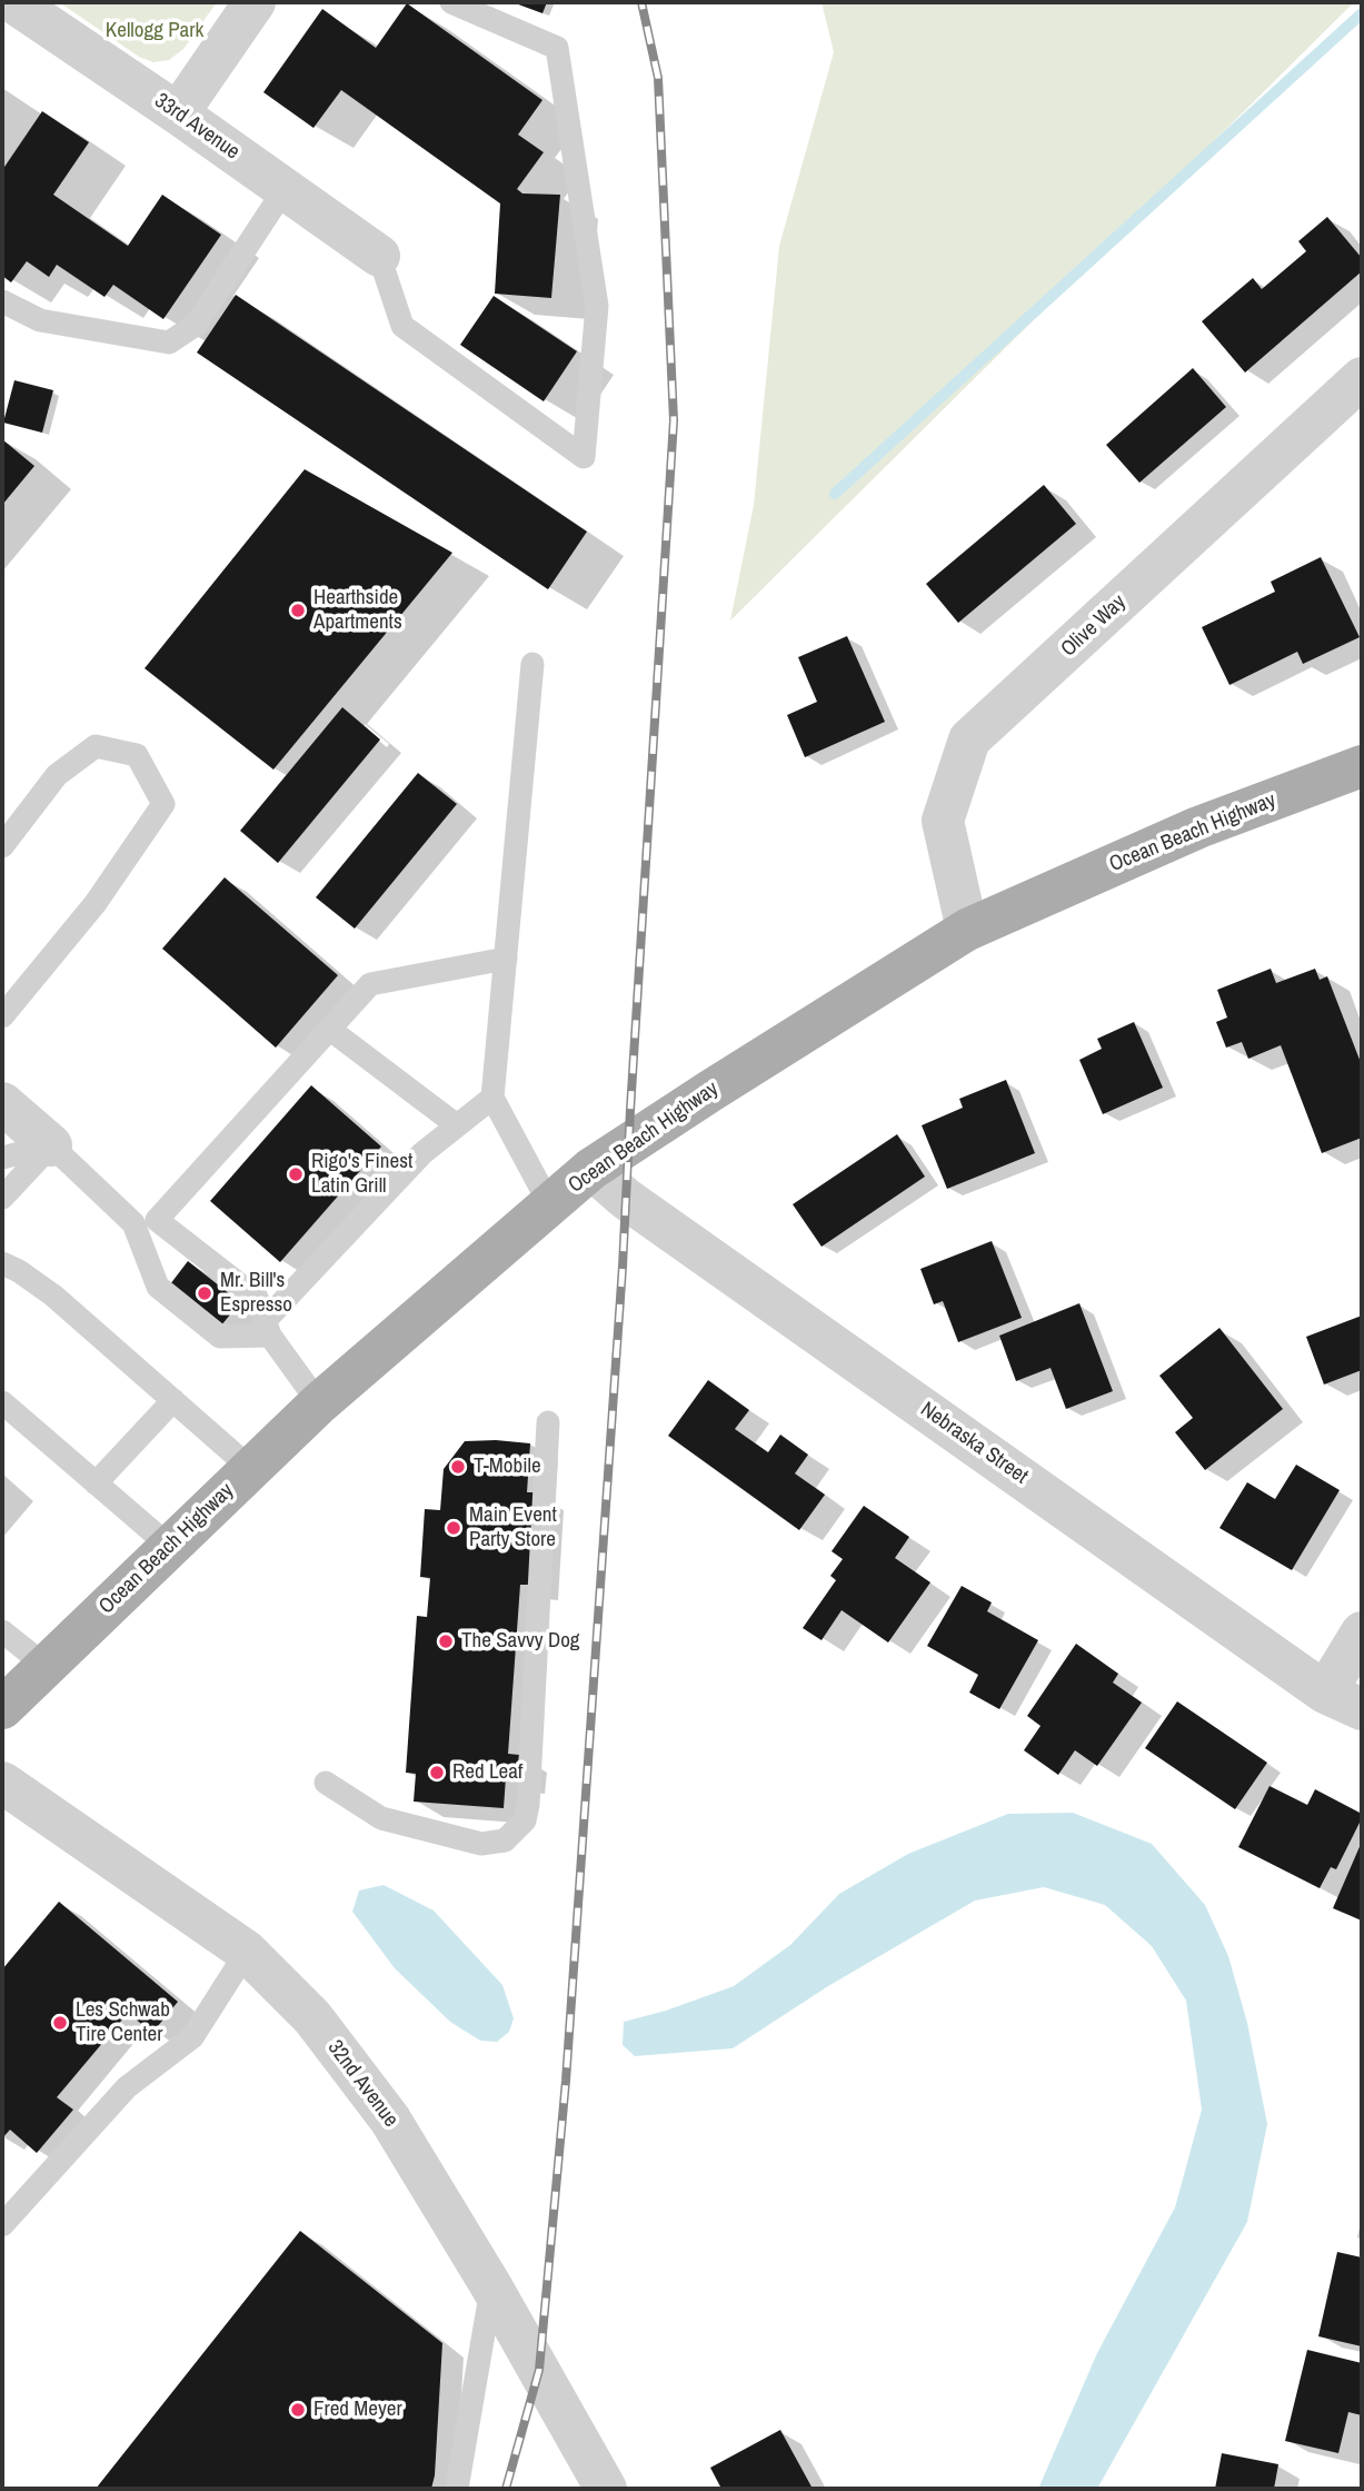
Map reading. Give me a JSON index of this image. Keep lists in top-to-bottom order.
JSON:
{
  "streets": {
    "main road": ["Ocean Beach Highway"],
    "street": [
      "33rd Avenue",
      "Olive Way",
      "Nebraska Street",
      "32nd Avenue"
    ]
  },
  "crossings": [
    ["Olive Way", "Ocean Beach Highway"],
    ["Ocean Beach Highway", "Nebraska Street"]
  ],
  "parks": ["Kellogg Park"],
  "places": [
    "Hearthside Apartments",
    "Rigo's Finest Latin Grill",
    "Mr. Bill's Espresso",
    "T-Mobile",
    "Main Event Party Store",
    "The Savvy Dog",
    "Red Leaf",
    "Les Schwab Tire Center",
    "Fred Meyer"
  ]
}
